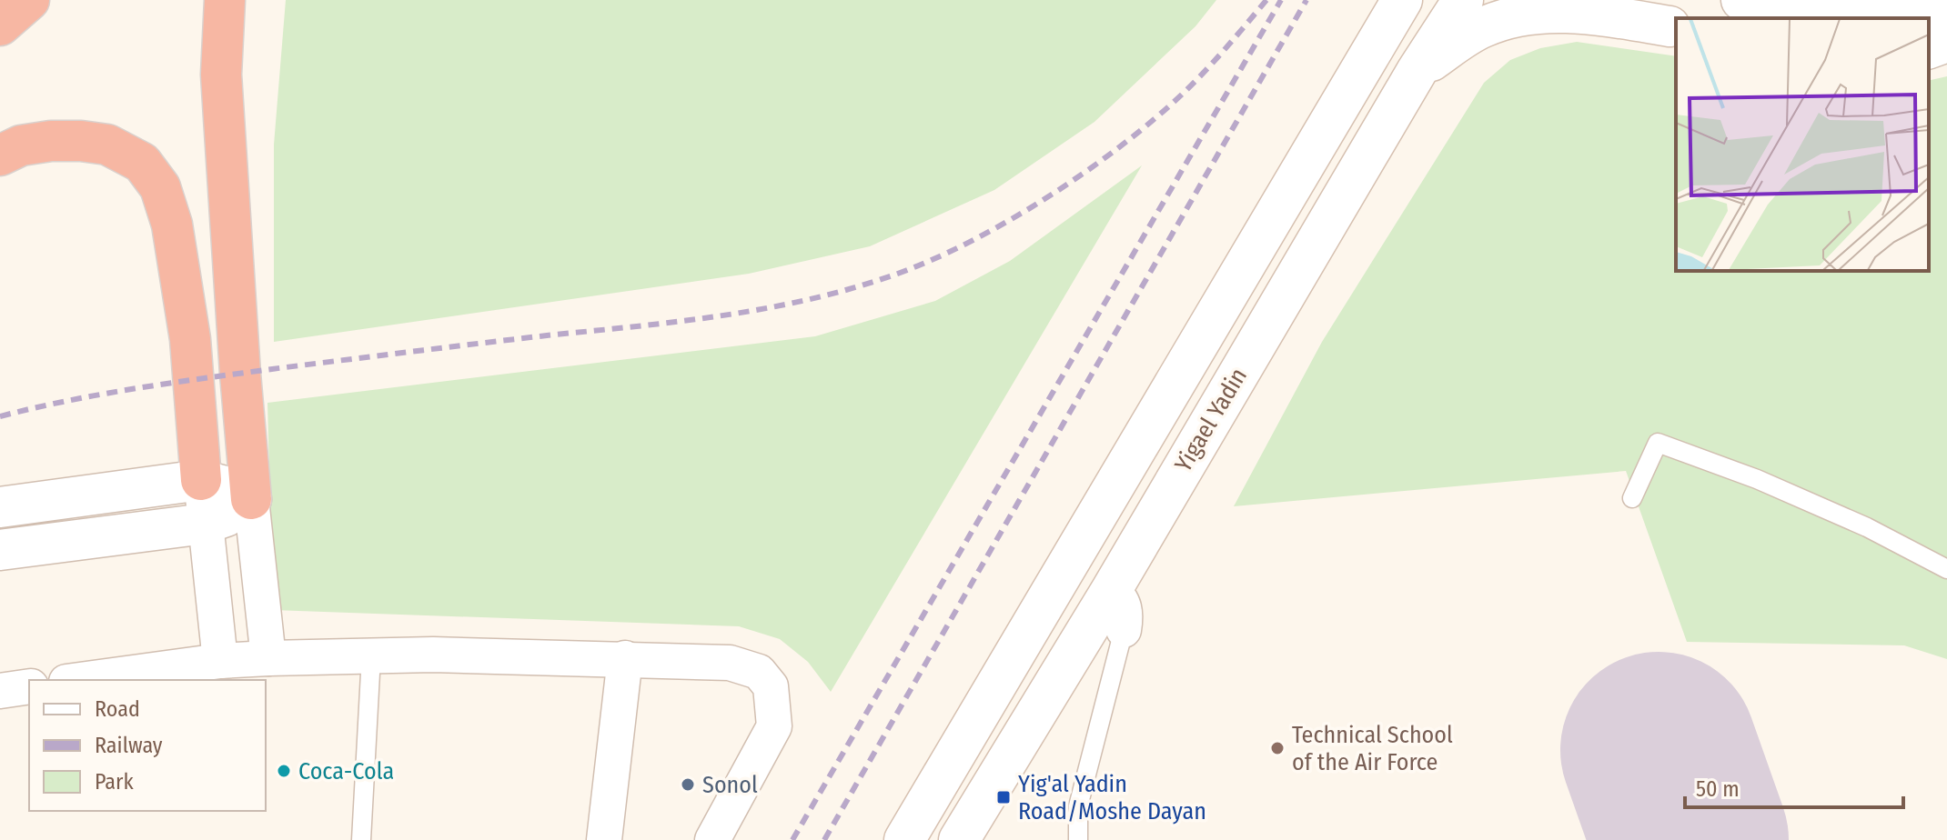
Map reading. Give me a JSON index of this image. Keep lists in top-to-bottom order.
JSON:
{
  "streets": {
    "main road": ["Yigael Yadin"]
  },
  "places": {
    "other": ["Technical School of the Air Force", "Coca-Cola", "Sonol"],
    "transit": ["Yig'al Yadin Road/Moshe Dayan"]
  },
  "legend": ["Road", "Railway", "Park"],
  "scale_bar": "50 m"
}
